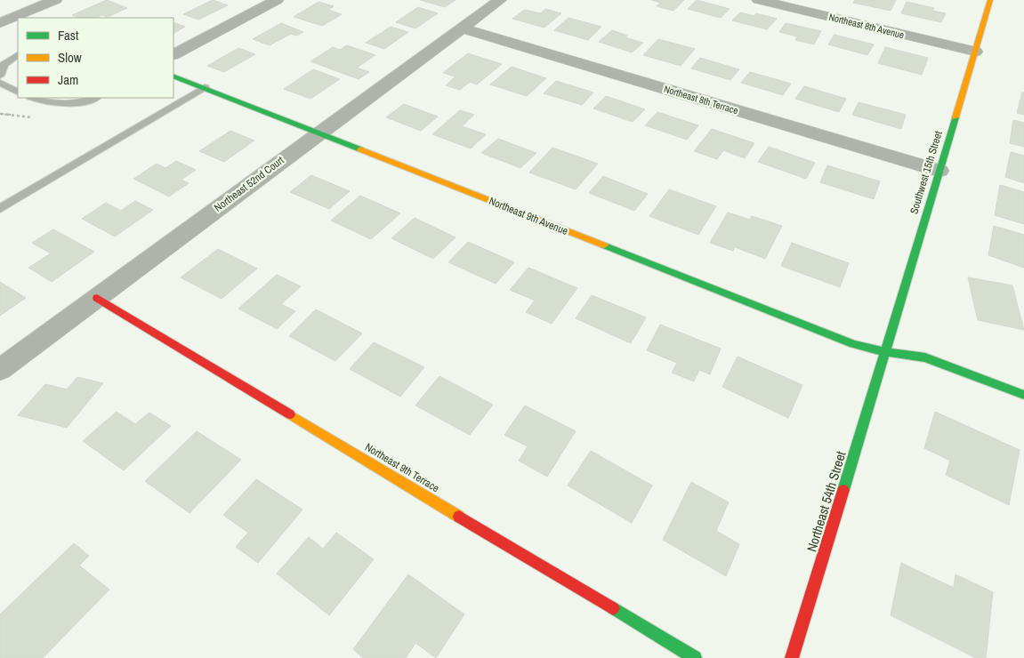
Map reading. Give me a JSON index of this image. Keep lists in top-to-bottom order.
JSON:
{
  "streets": {
    "street": [
      "Northeast 8th Avenue",
      "Northeast 8th Terrace",
      "Southwest 15th Street",
      "Northeast 52nd Court",
      "Northeast 9th Avenue",
      "Northeast 9th Terrace",
      "Northeast 54th Street"
    ]
  },
  "crossings": [
    ["Northeast 8th Avenue", "Southwest 15th Street"],
    ["Northeast 8th Terrace", "Southwest 15th Street"],
    ["Northeast 8th Terrace", "Northeast 52nd Court"],
    ["Southwest 15th Street", "Northeast 9th Avenue"],
    ["Southwest 15th Street", "Northeast 54th Street"],
    ["Northeast 52nd Court", "Northeast 9th Avenue"],
    ["Northeast 52nd Court", "Northeast 9th Terrace"],
    ["Northeast 9th Avenue", "Northeast 54th Street"]
  ],
  "legend": ["Fast", "Slow", "Jam"]
}
